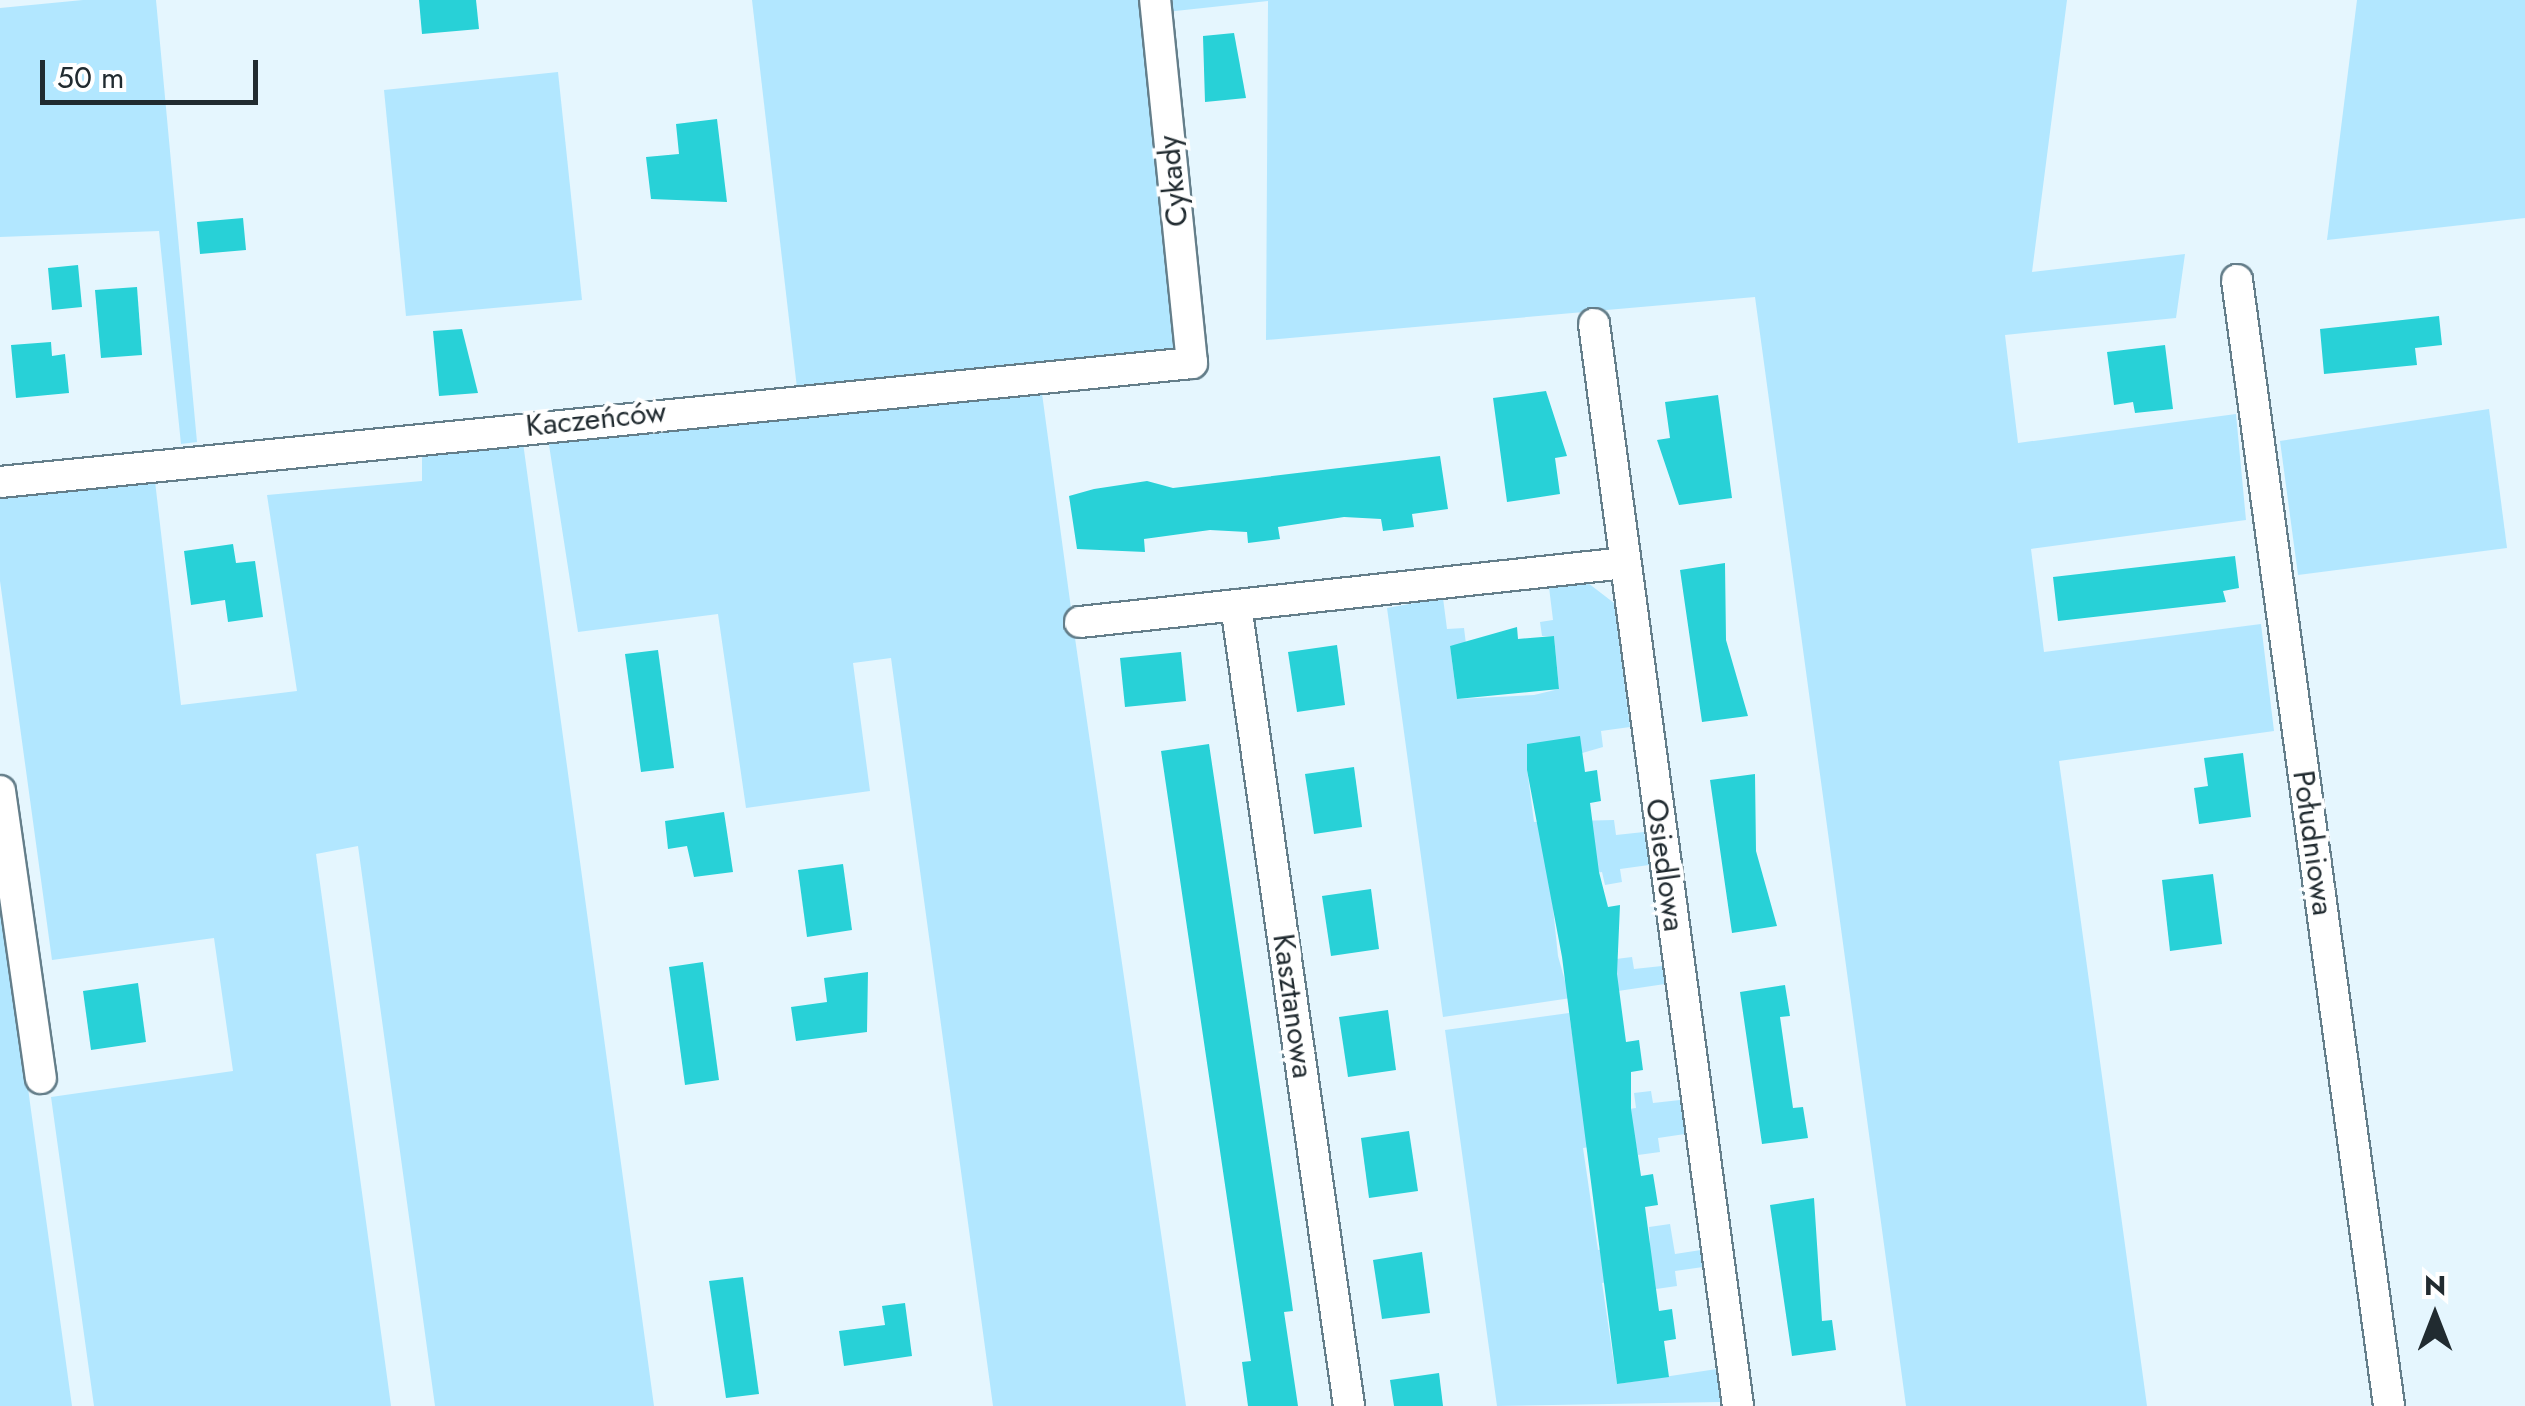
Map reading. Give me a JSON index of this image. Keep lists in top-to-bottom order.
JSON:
{
  "streets": {
    "street": [
      "Cykady",
      "Kaczeńców",
      "Południowa",
      "Osiedlowa",
      "Kasztanowa"
    ]
  },
  "crossings": [
    ["Cykady", "Kaczeńców"]
  ],
  "scale_bar": "50 m",
  "north": "top"
}
